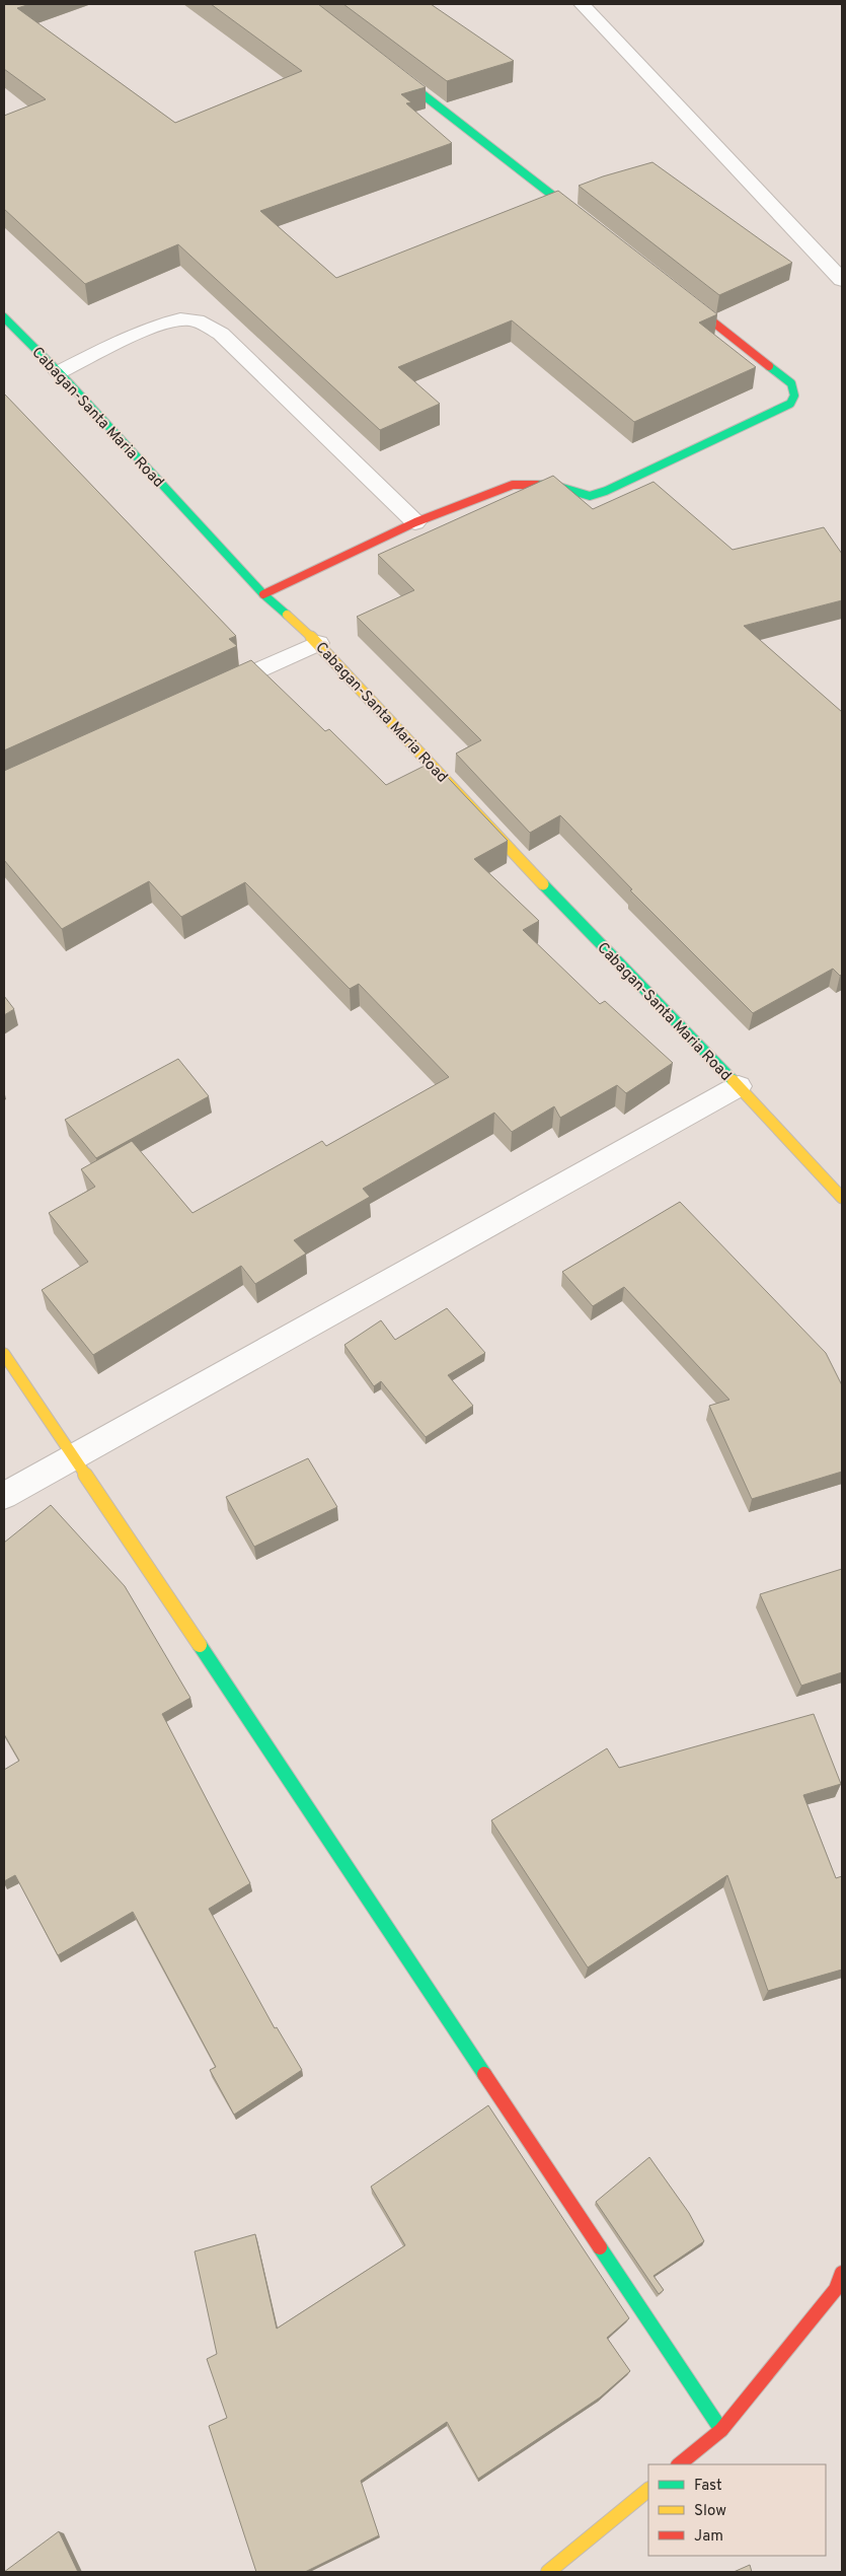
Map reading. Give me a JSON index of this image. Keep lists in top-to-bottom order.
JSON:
{
  "streets": {
    "street": ["Cabagan-Santa Maria Road"]
  },
  "legend": ["Fast", "Slow", "Jam"]
}
